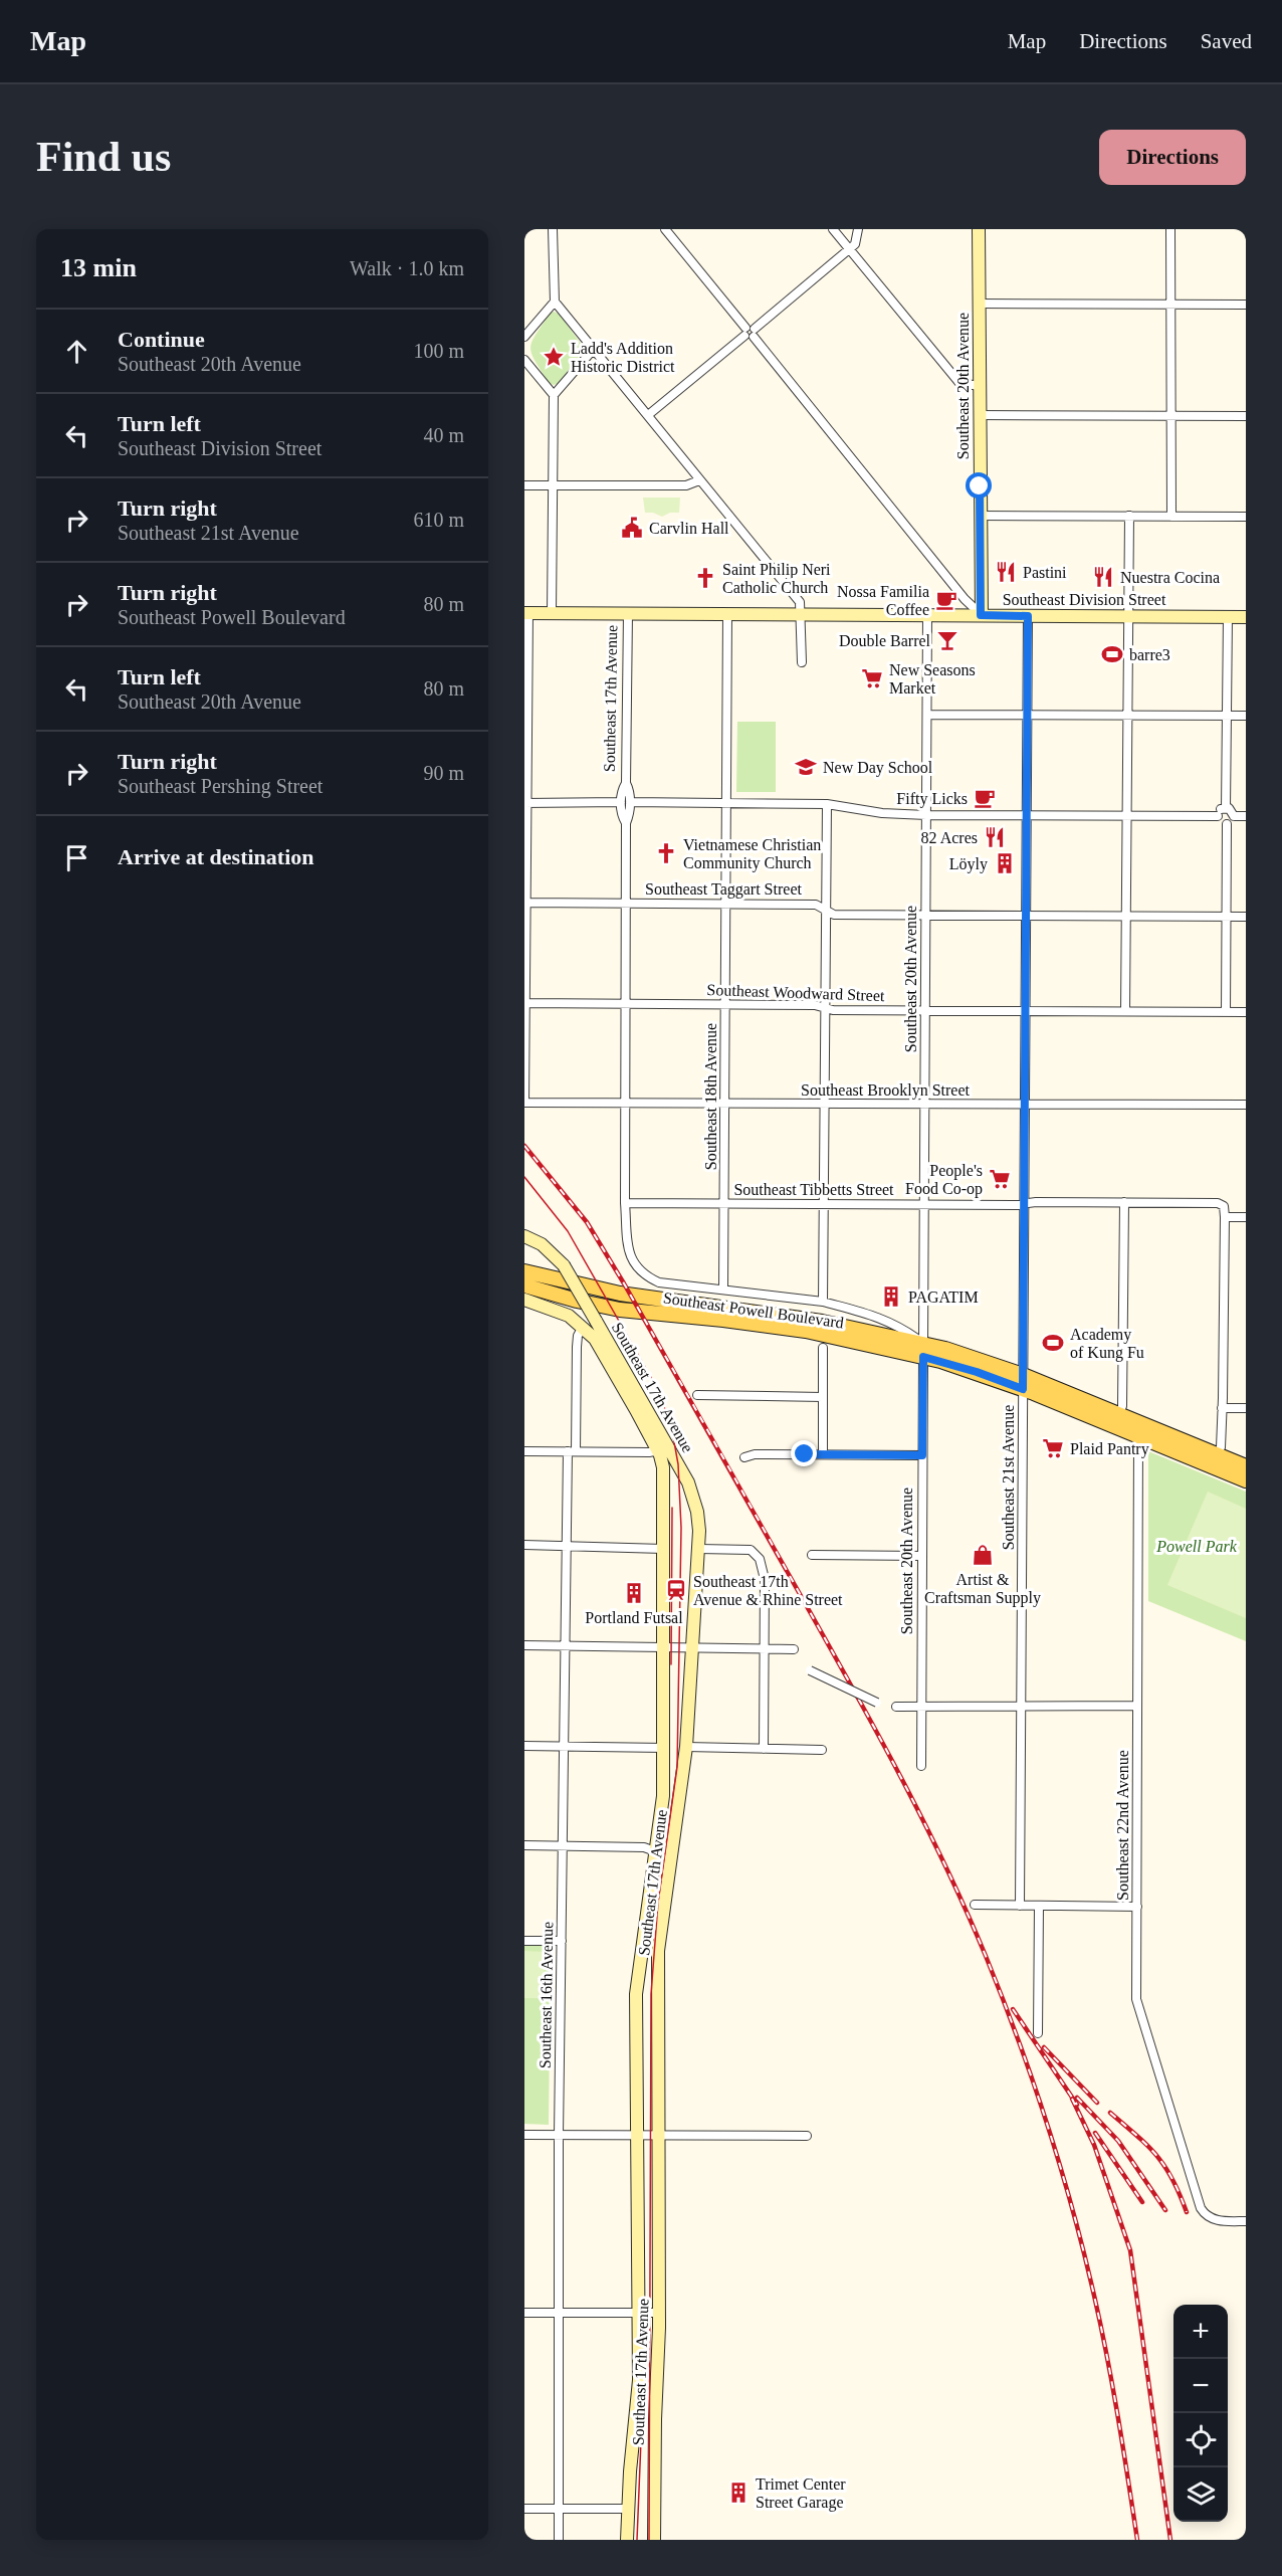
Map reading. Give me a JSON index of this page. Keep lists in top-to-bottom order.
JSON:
{
  "streets": {
    "main road": ["Southeast Powell Boulevard"],
    "street": [
      "Southeast 20th Avenue",
      "Southeast Division Street",
      "Southeast 17th Avenue",
      "Southeast Taggart Street",
      "Southeast Woodward Street",
      "Southeast Brooklyn Street",
      "Southeast 18th Avenue",
      "Southeast Tibbetts Street",
      "Southeast 21st Avenue",
      "Southeast 22nd Avenue",
      "Southeast 16th Avenue"
    ]
  },
  "crossings": [
    ["Southeast 20th Avenue", "Southeast Division Street"],
    ["Southeast 20th Avenue", "Southeast Taggart Street"],
    ["Southeast 20th Avenue", "Southeast Woodward Street"],
    ["Southeast 20th Avenue", "Southeast Brooklyn Street"],
    ["Southeast 20th Avenue", "Southeast Tibbetts Street"],
    ["Southeast 20th Avenue", "Southeast Powell Boulevard"],
    ["Southeast Division Street", "Southeast 17th Avenue"],
    ["Southeast Division Street", "Southeast 18th Avenue"],
    ["Southeast Division Street", "Southeast 21st Avenue"],
    ["Southeast 17th Avenue", "Southeast Taggart Street"],
    ["Southeast 17th Avenue", "Southeast Woodward Street"],
    ["Southeast 17th Avenue", "Southeast Brooklyn Street"],
    ["Southeast 17th Avenue", "Southeast 18th Avenue"],
    ["Southeast 17th Avenue", "Southeast Tibbetts Street"],
    ["Southeast 17th Avenue", "Southeast 16th Avenue"],
    ["Southeast Taggart Street", "Southeast 18th Avenue"],
    ["Southeast Taggart Street", "Southeast 21st Avenue"],
    ["Southeast Woodward Street", "Southeast 18th Avenue"],
    ["Southeast Woodward Street", "Southeast 21st Avenue"],
    ["Southeast Brooklyn Street", "Southeast 18th Avenue"],
    ["Southeast Brooklyn Street", "Southeast 21st Avenue"],
    ["Southeast 18th Avenue", "Southeast Tibbetts Street"],
    ["Southeast Tibbetts Street", "Southeast 21st Avenue"],
    ["Southeast Powell Boulevard", "Southeast 21st Avenue"],
    ["Southeast Powell Boulevard", "Southeast 22nd Avenue"]
  ],
  "parks": ["Powell Park"],
  "places": {
    "place": ["Ladd's Addition Historic District"],
    "public building": ["Carvlin Hall"],
    "restaurant": ["Pastini", "Nuestra Cocina", "82 Acres"],
    "church": ["Saint Philip Neri Catholic Church", "Vietnamese Christian Community Church"],
    "cafe": ["Nossa Familia Coffee", "Fifty Licks"],
    "bar": ["Double Barrel"],
    "sports": ["barre3", "Academy of Kung Fu"],
    "supermarket": ["New Seasons Market", "People's Food Co-op", "Plaid Pantry"],
    "school or university": ["New Day School"],
    "building": [
      "Löyly",
      "PAGATIM",
      "Portland Futsal",
      "Trimet Center Street Garage"
    ],
    "shop": ["Artist & Craftsman Supply"],
    "station": ["Southeast 17th Avenue & Rhine Street"]
  },
  "page": {
    "header": "Map",
    "nav": ["Map", "Directions", "Saved"],
    "buttons": "Directions",
    "title": "Find us",
    "heading": ["13 min", "Walk · 1.0 km"],
    "list": [
      ["Continue", "Southeast 20th Avenue", "100 m"],
      ["Turn left", "Southeast Division Street", "40 m"],
      ["Turn right", "Southeast 21st Avenue", "610 m"],
      ["Turn right", "Southeast Powell Boulevard", "80 m"],
      ["Turn left", "Southeast 20th Avenue", "80 m"],
      ["Turn right", "Southeast Pershing Street", "90 m"],
      "Arrive at destination"
    ],
    "map_buttons": ["+", "−"]
  }
}
